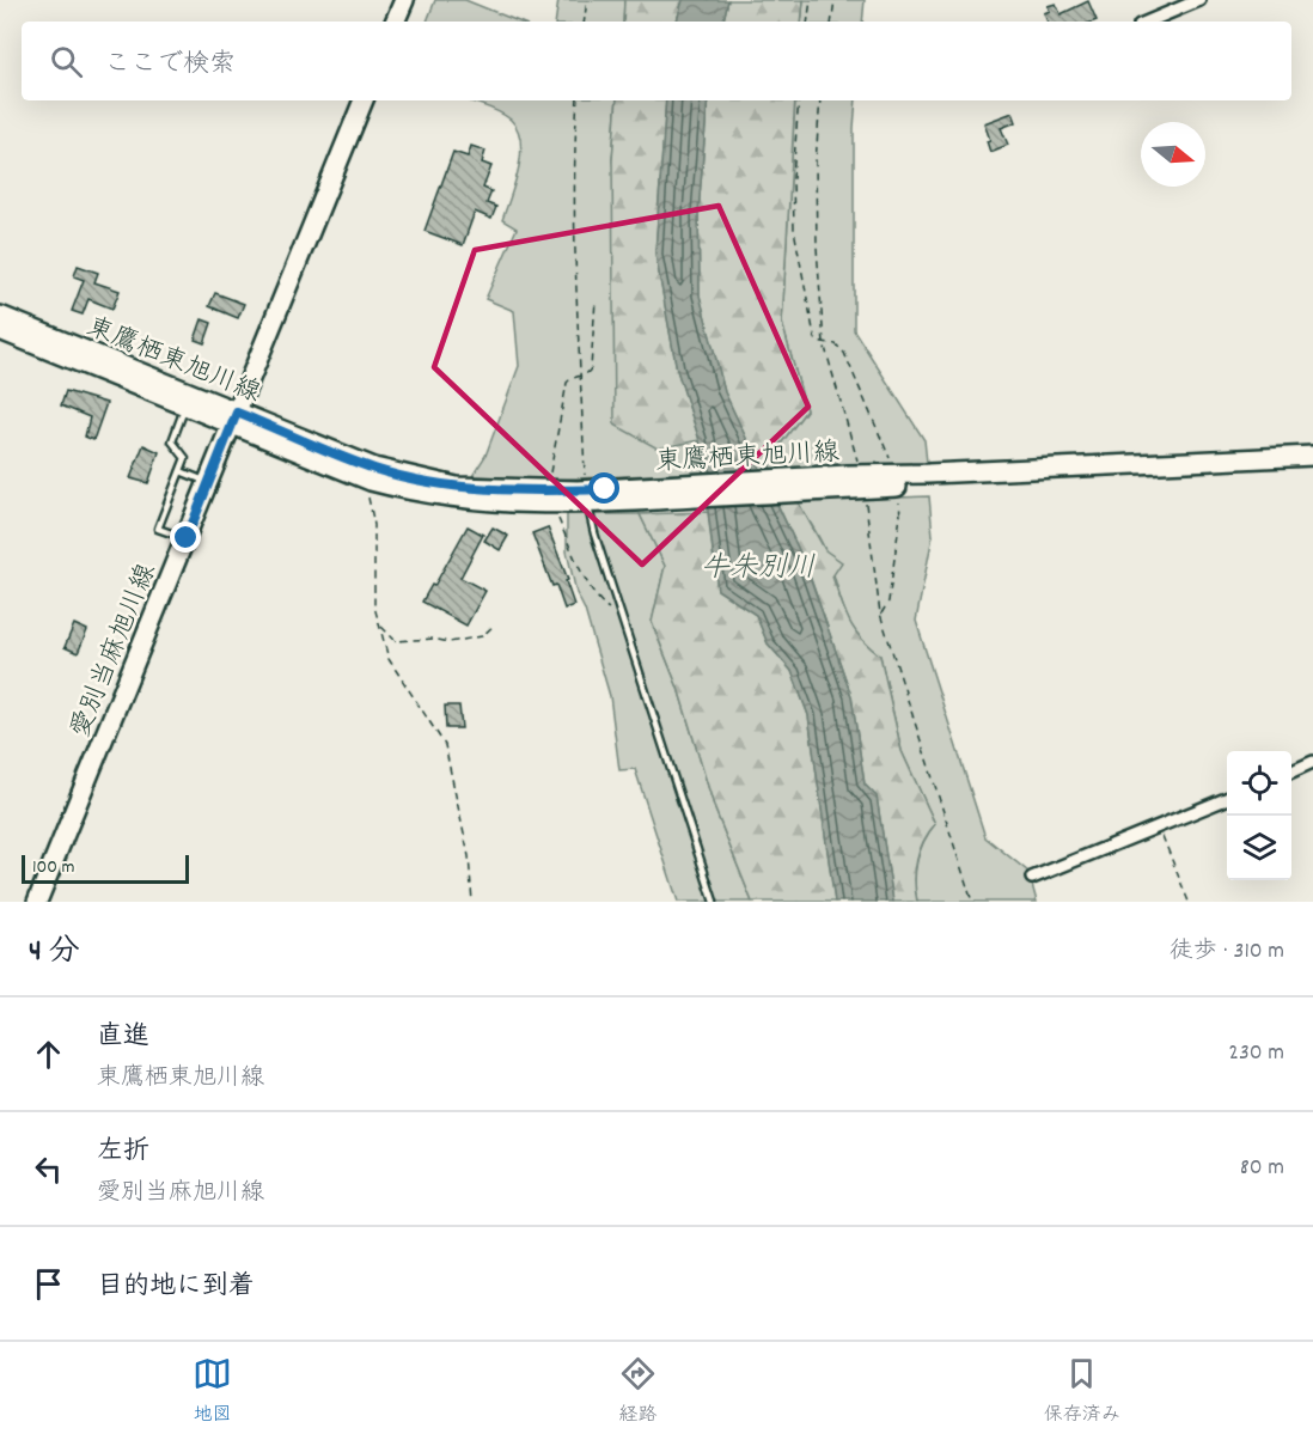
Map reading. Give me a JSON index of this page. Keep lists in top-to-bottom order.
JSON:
{
  "streets": {
    "main road": ["東鷹栖東旭川線", "愛別当麻旭川線"]
  },
  "crossings": [
    ["東鷹栖東旭川線", "愛別当麻旭川線"]
  ],
  "water": ["牛朱別川"],
  "scale_bar": "100 m",
  "north": "right",
  "page": {
    "search": "ここで検索",
    "scale": "100 m",
    "heading": ["4 分", "徒歩 · 310 m"],
    "list": [
      ["直進", "東鷹栖東旭川線", "230 m"],
      ["左折", "愛別当麻旭川線", "80 m"],
      "目的地に到着"
    ],
    "nav": ["地図", "経路", "保存済み"]
  }
}
